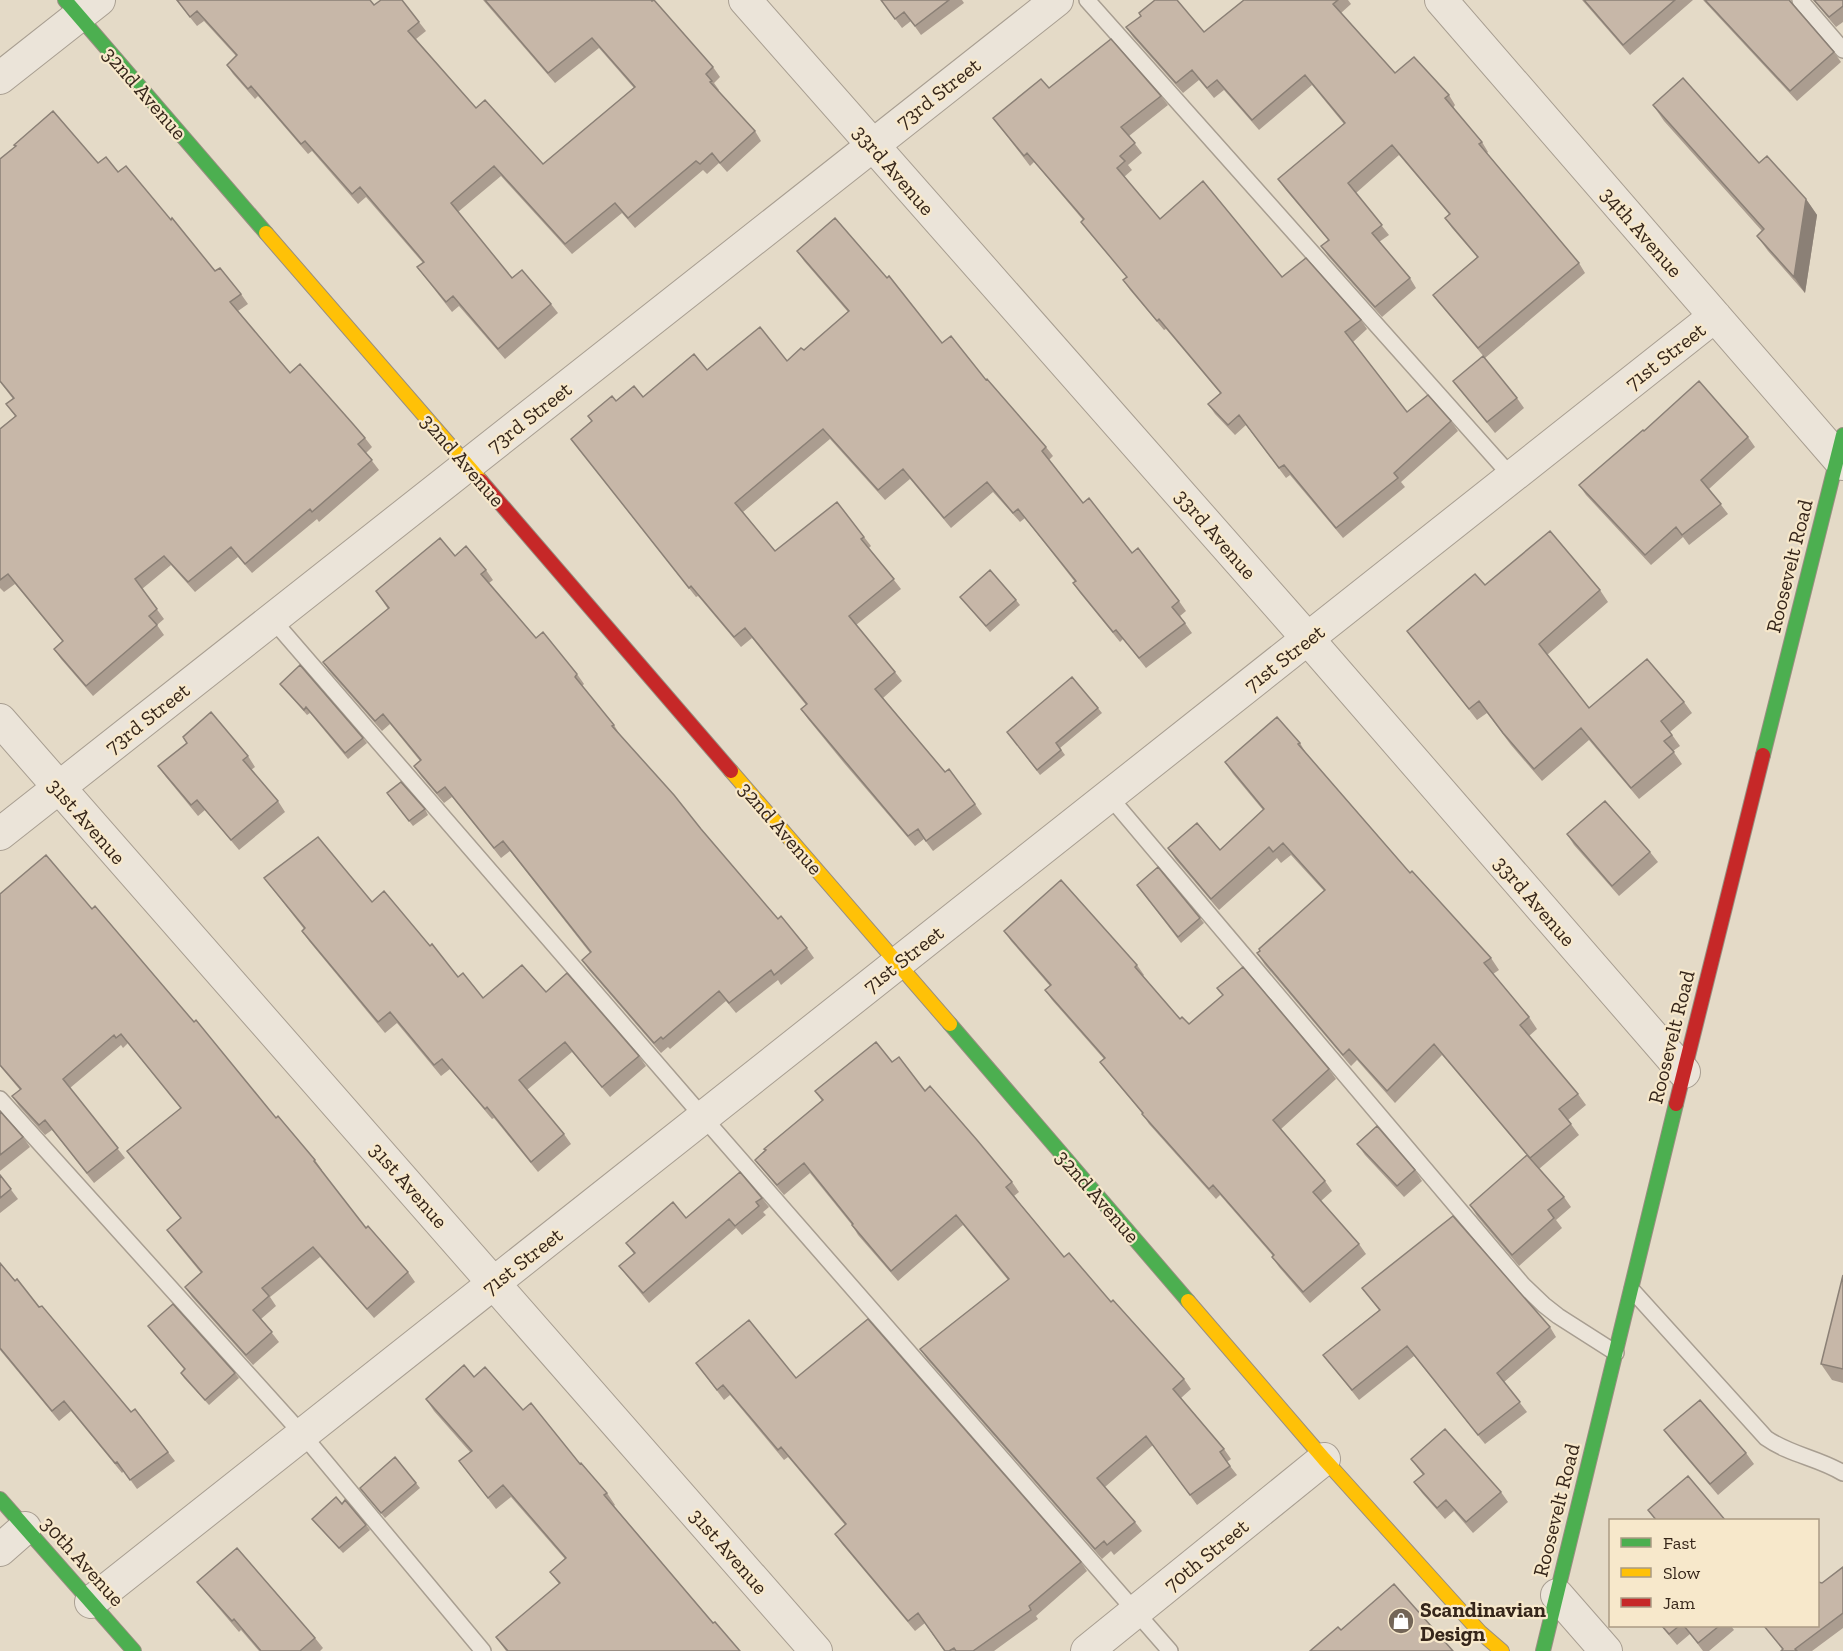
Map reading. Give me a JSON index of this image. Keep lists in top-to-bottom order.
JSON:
{
  "streets": {
    "street": [
      "32nd Avenue",
      "73rd Street",
      "33rd Avenue",
      "34th Avenue",
      "71st Street",
      "Roosevelt Road",
      "31st Avenue",
      "70th Street",
      "30th Avenue"
    ]
  },
  "crossings": [
    ["32nd Avenue", "73rd Street"],
    ["32nd Avenue", "71st Street"],
    ["32nd Avenue", "70th Street"],
    ["73rd Street", "33rd Avenue"],
    ["73rd Street", "31st Avenue"],
    ["33rd Avenue", "71st Street"],
    ["33rd Avenue", "Roosevelt Road"],
    ["34th Avenue", "71st Street"],
    ["34th Avenue", "Roosevelt Road"],
    ["71st Street", "31st Avenue"],
    ["71st Street", "30th Avenue"]
  ],
  "places": {
    "shop": ["Scandinavian Design"]
  },
  "legend": ["Fast", "Slow", "Jam"]
}
